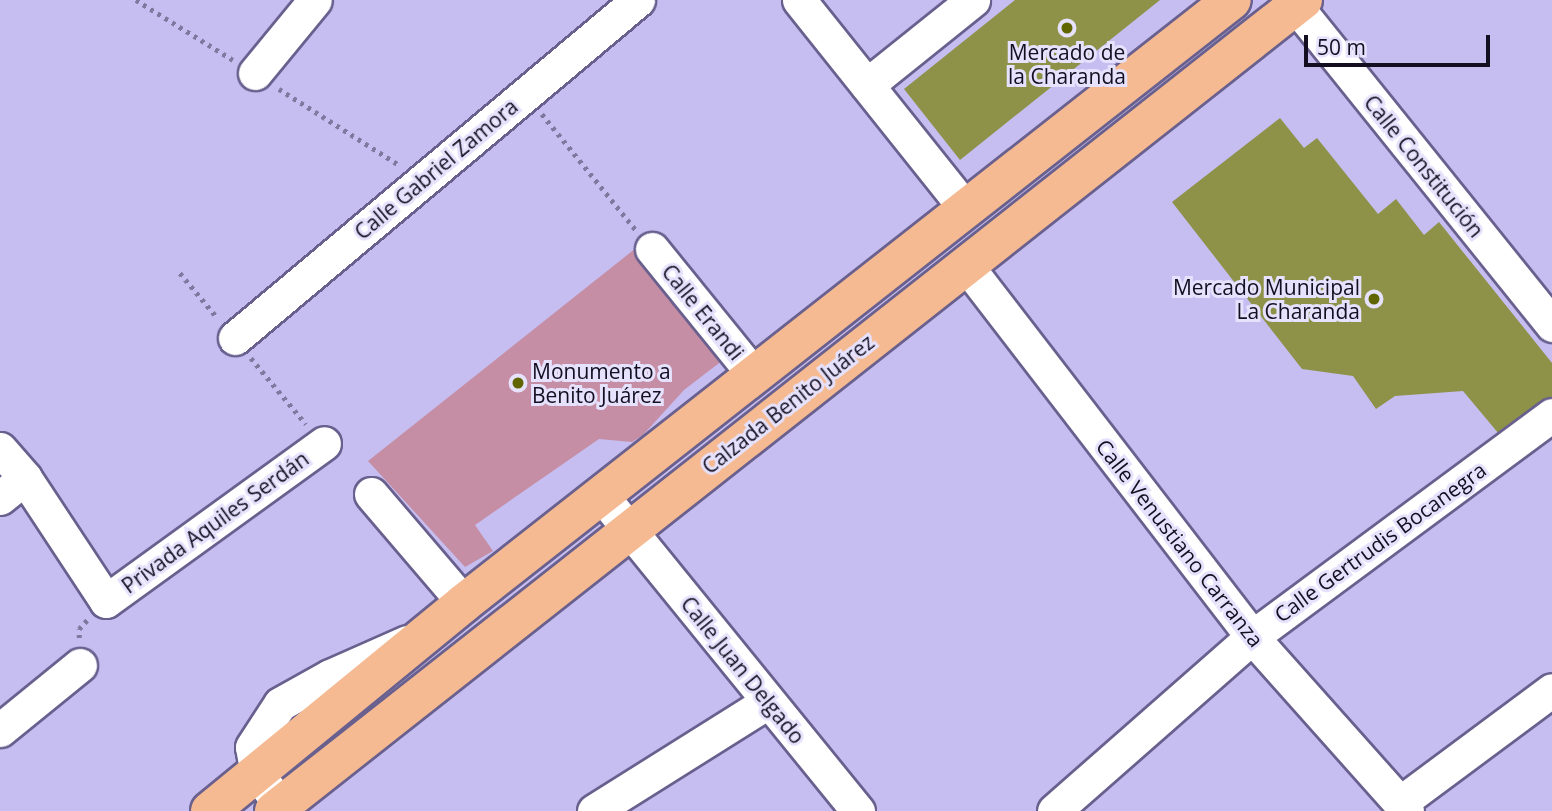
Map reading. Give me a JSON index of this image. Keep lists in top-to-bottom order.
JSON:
{
  "streets": {
    "main road": ["Calzada Benito Juárez"],
    "street": [
      "Calle Constitución",
      "Calle Gabriel Zamora",
      "Calle Erandi",
      "Privada Aquiles Serdán",
      "Calle Gertrudis Bocanegra",
      "Calle Venustiano Carranza",
      "Calle Juan Delgado"
    ]
  },
  "crossings": [
    ["Calle Constitución", "Calzada Benito Juárez"],
    ["Calle Erandi", "Calzada Benito Juárez"],
    ["Calzada Benito Juárez", "Calle Venustiano Carranza"],
    ["Calzada Benito Juárez", "Calle Juan Delgado"],
    ["Calle Gertrudis Bocanegra", "Calle Venustiano Carranza"]
  ],
  "places": ["Mercado de la Charanda", "Mercado Municipal La Charanda", "Monumento a Benito Juárez"],
  "scale_bar": "50 m"
}
